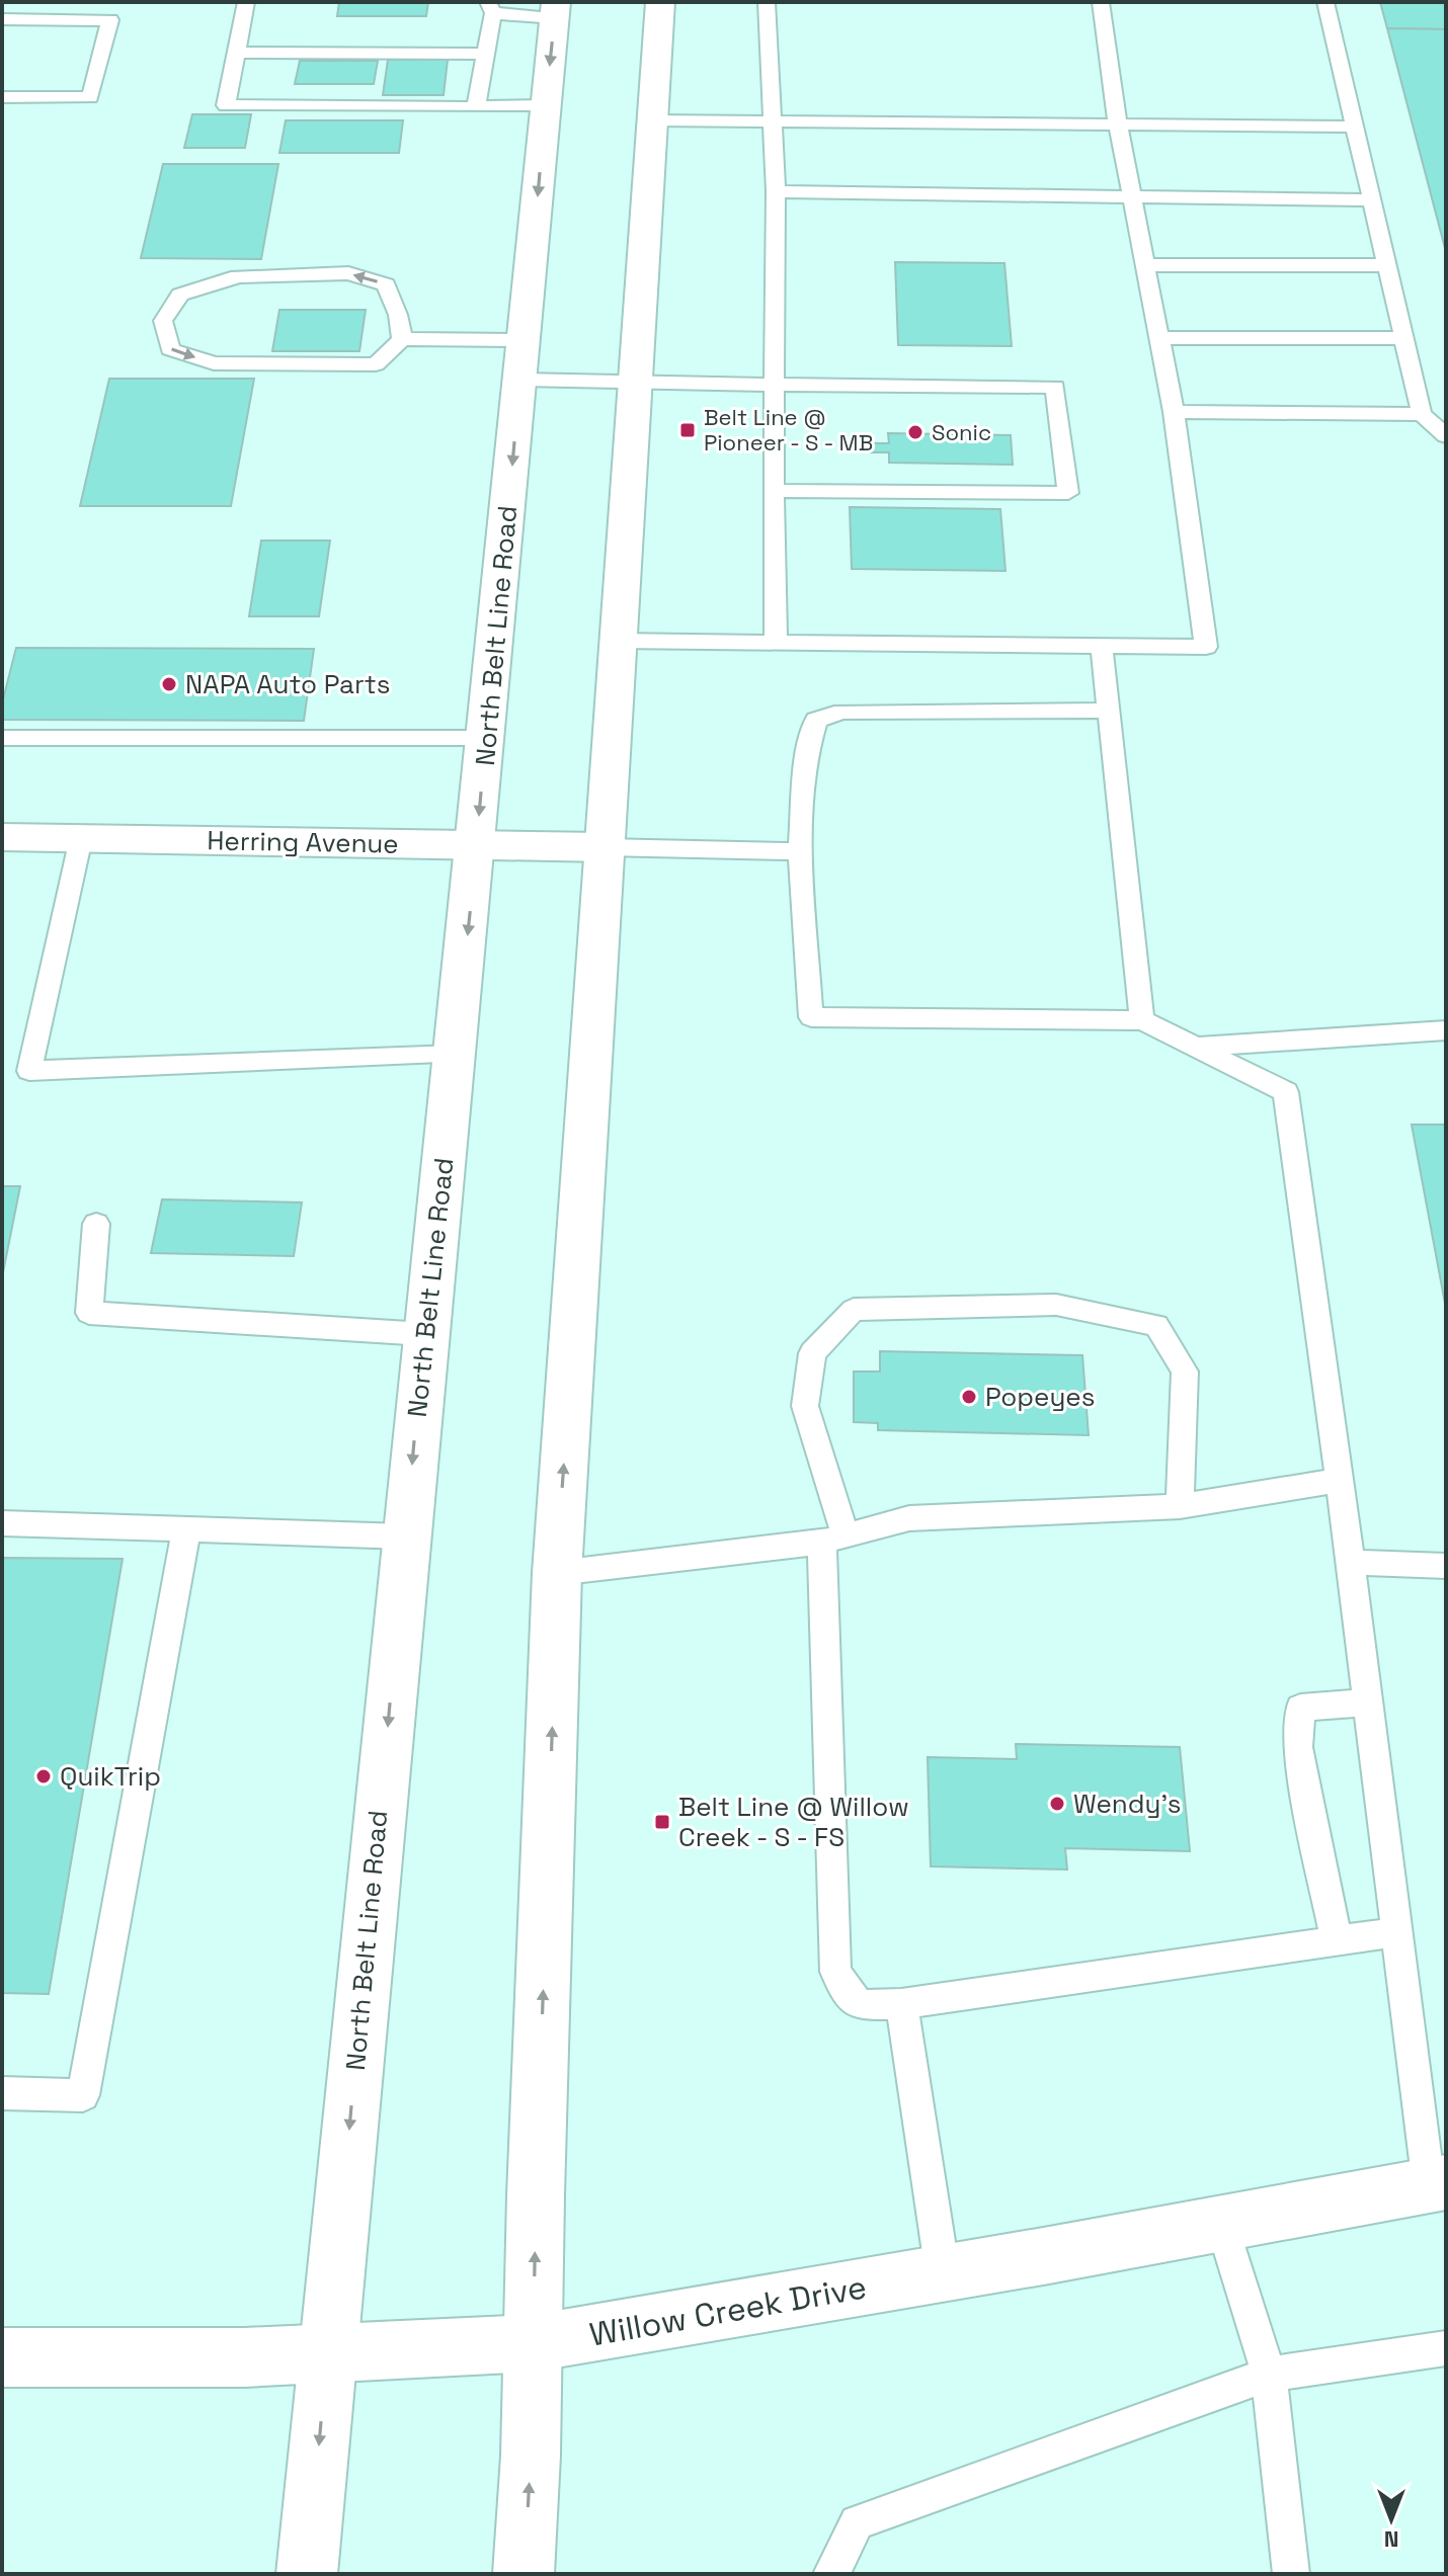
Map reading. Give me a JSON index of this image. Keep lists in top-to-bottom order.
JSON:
{
  "streets": {
    "main road": ["North Belt Line Road", "Herring Avenue", "Willow Creek Drive"]
  },
  "crossings": [
    ["North Belt Line Road", "Herring Avenue"],
    ["North Belt Line Road", "Willow Creek Drive"]
  ],
  "places": {
    "transit": ["Belt Line @ Pioneer - S - MB", "Belt Line @ Willow Creek - S - FS"],
    "other": [
      "Sonic",
      "NAPA Auto Parts",
      "Popeyes",
      "QuikTrip",
      "Wendy's"
    ]
  },
  "north": "bottom"
}
